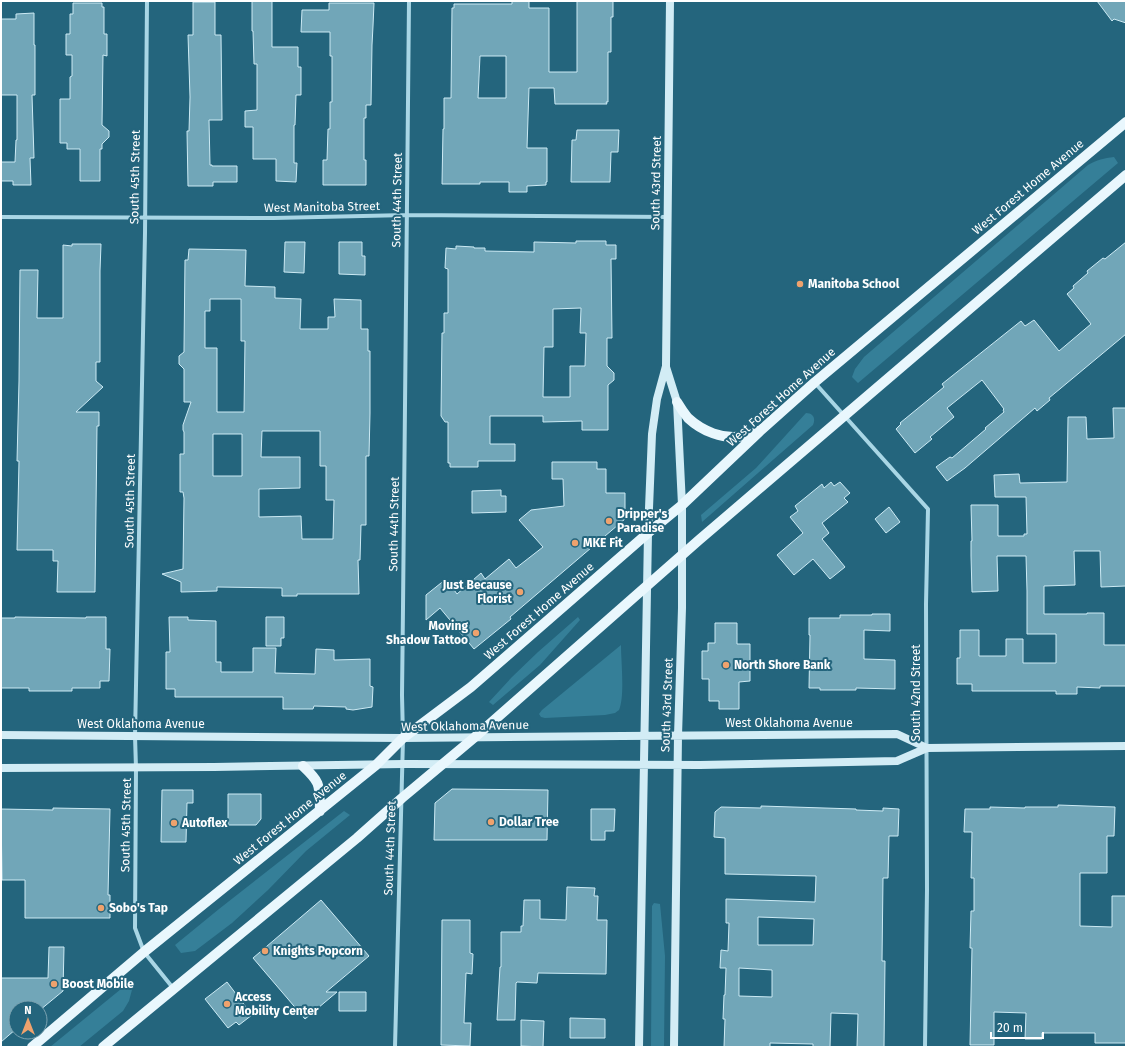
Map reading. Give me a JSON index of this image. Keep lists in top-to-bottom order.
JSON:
{
  "streets": {
    "main road": ["South 43rd Street", "West Forest Home Avenue", "West Oklahoma Avenue"],
    "street": [
      "South 45th Street",
      "South 44th Street",
      "West Manitoba Street",
      "South 42nd Street"
    ]
  },
  "crossings": [
    ["South 45th Street", "West Forest Home Avenue"],
    ["South 45th Street", "West Manitoba Street"],
    ["South 45th Street", "West Oklahoma Avenue"],
    ["South 43rd Street", "West Forest Home Avenue"],
    ["South 43rd Street", "West Manitoba Street"],
    ["South 43rd Street", "West Oklahoma Avenue"],
    ["West Forest Home Avenue", "South 44th Street"],
    ["West Forest Home Avenue", "South 42nd Street"],
    ["West Forest Home Avenue", "West Oklahoma Avenue"],
    ["South 44th Street", "West Manitoba Street"],
    ["South 44th Street", "West Oklahoma Avenue"],
    ["South 42nd Street", "West Oklahoma Avenue"]
  ],
  "places": [
    "Manitoba School",
    "Dripper's Paradise",
    "MKE Fit",
    "Just Because Florist",
    "Moving Shadow Tattoo",
    "North Shore Bank",
    "Dollar Tree",
    "Autoflex",
    "Sobo's Tap",
    "Knights Popcorn",
    "Boost Mobile",
    "Access Mobility Center"
  ],
  "scale_bar": "20 m",
  "north": "top"
}
